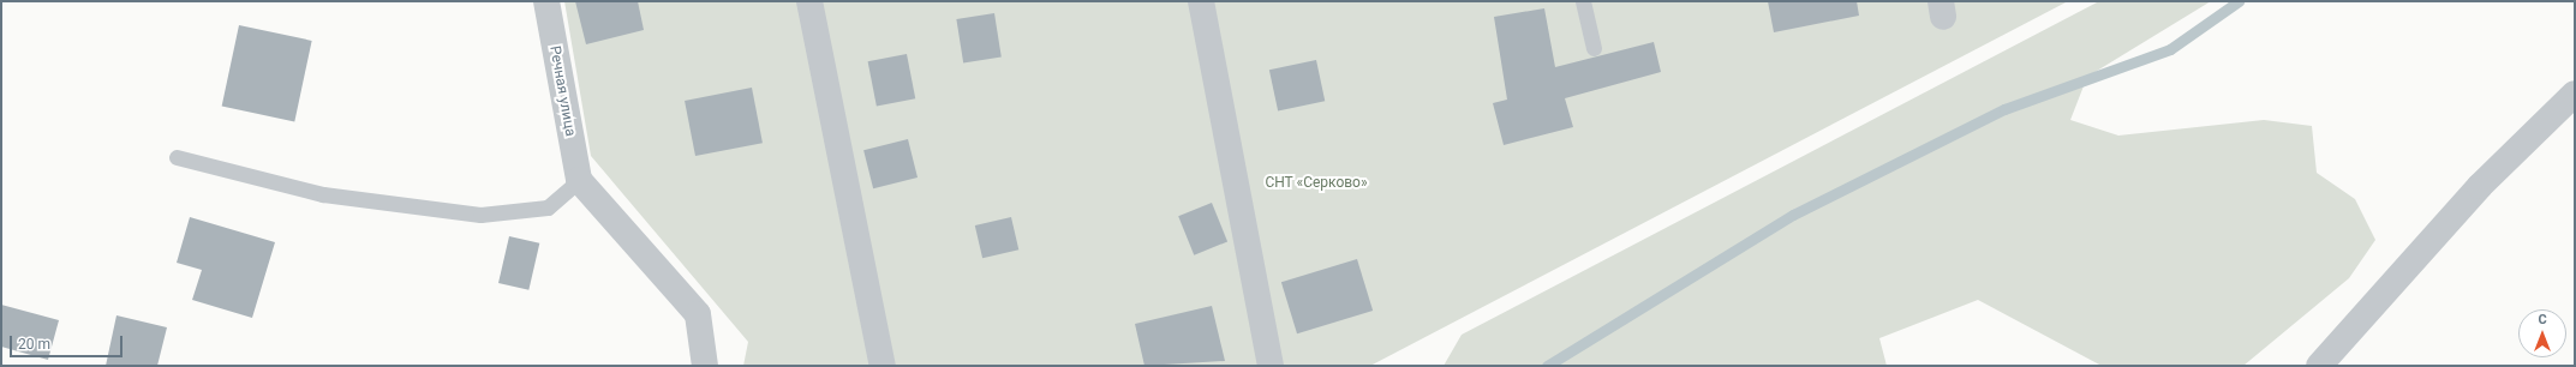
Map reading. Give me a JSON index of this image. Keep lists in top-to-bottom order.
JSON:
{
  "streets": {
    "street": ["Речная улица"]
  },
  "parks": ["СНТ «Серково»"],
  "scale_bar": "20 m",
  "north": "top"
}
